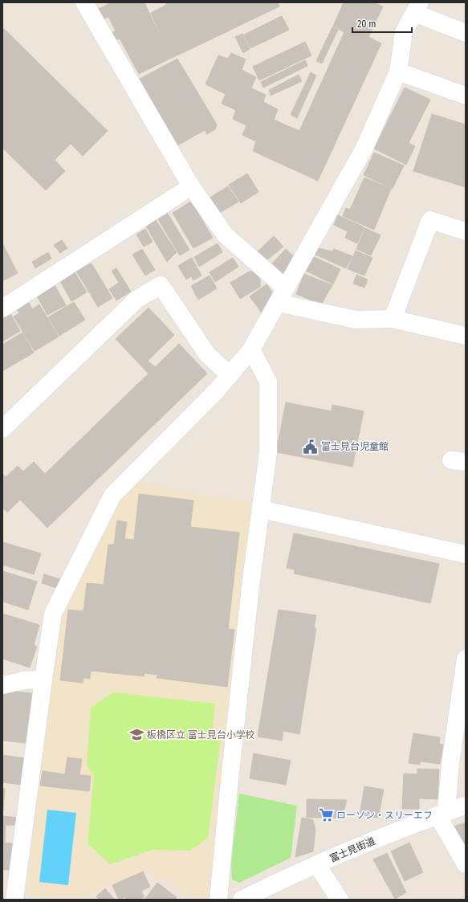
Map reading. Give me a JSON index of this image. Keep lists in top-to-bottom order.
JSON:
{
  "streets": {
    "street": ["富士見街道"]
  },
  "places": {
    "public building": ["富士見台児童館"],
    "school or university": ["板橋区立 富士見台小学校"],
    "supermarket": ["ローソン・スリーエフ"]
  },
  "scale_bar": "20 m"
}
